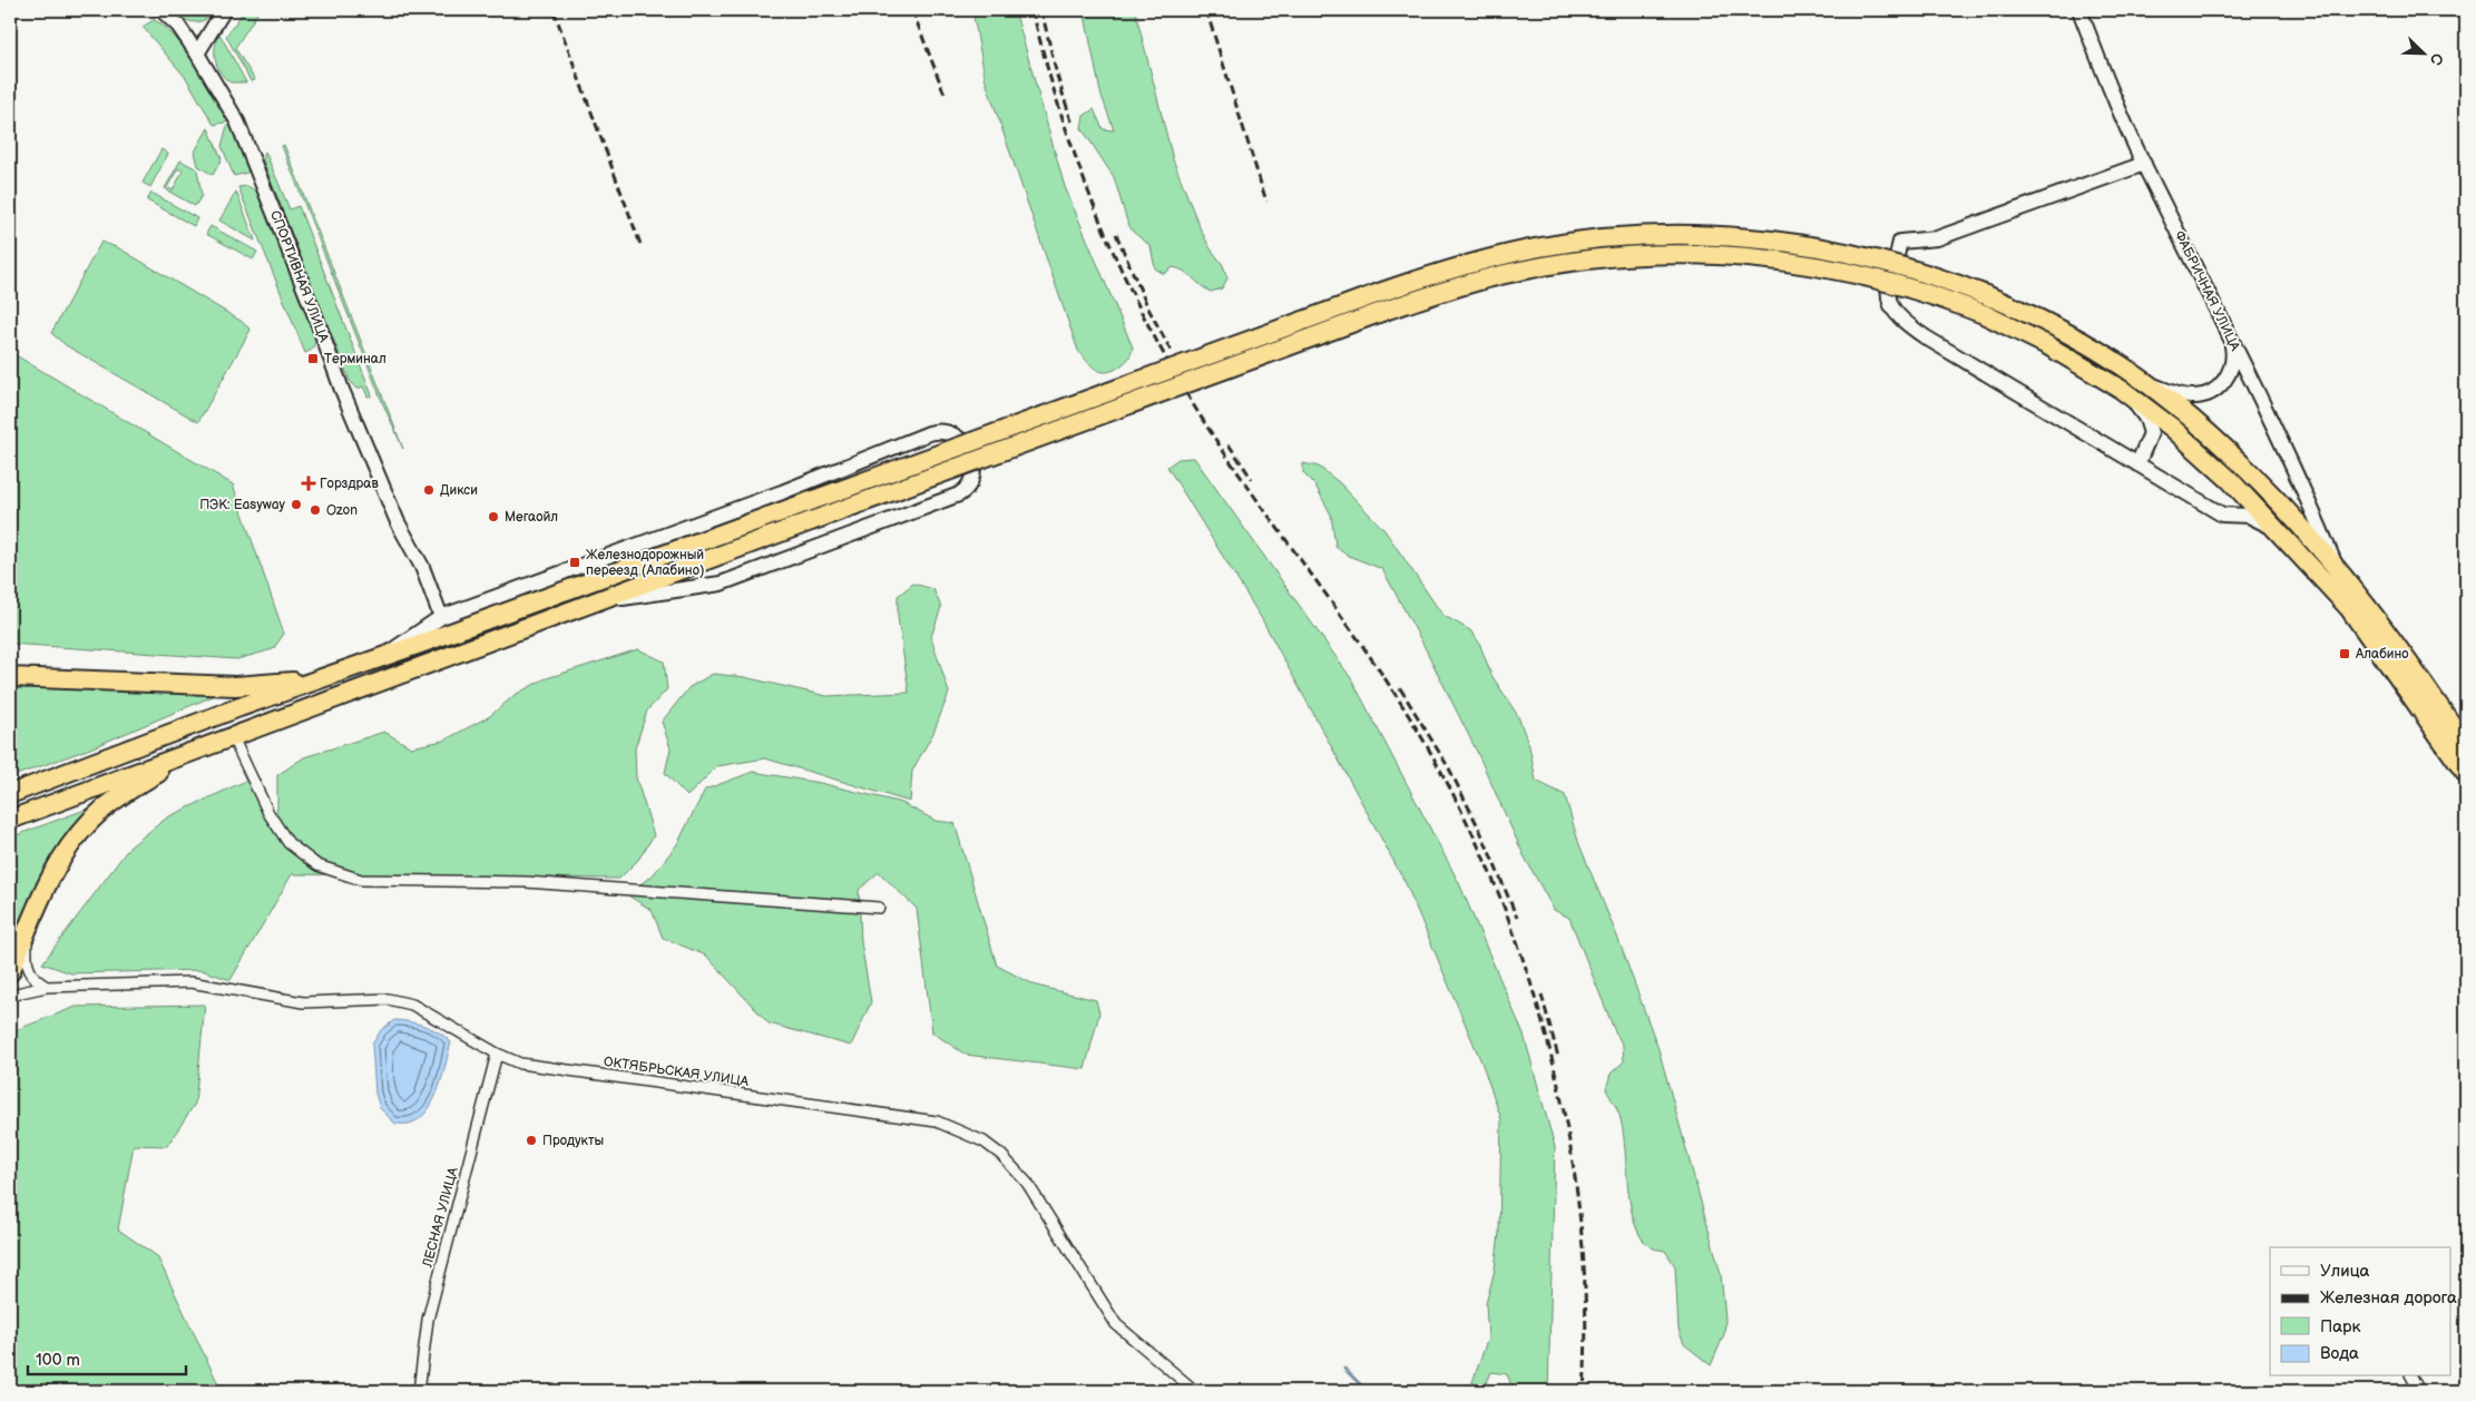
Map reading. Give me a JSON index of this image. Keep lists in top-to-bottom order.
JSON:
{
  "streets": {
    "street": [
      "СПОРТИВНАЯ УЛИЦА",
      "ФАБРИЧНАЯ УЛИЦА",
      "ОКТЯБРЬСКАЯ УЛИЦА",
      "ЛЕСНАЯ УЛИЦА"
    ]
  },
  "crossings": [
    ["ОКТЯБРЬСКАЯ УЛИЦА", "ЛЕСНАЯ УЛИЦА"]
  ],
  "places": {
    "transit": ["Терминал", "Железнодорожный переезд (Алабино)", "Алабино"],
    "health": ["Горздрав"],
    "other": [
      "Дикси",
      "ПЭК: Easyway",
      "Ozon",
      "Мегаойл",
      "Продукты"
    ]
  },
  "legend": [
    "Улица",
    "Железная дорога",
    "Парк",
    "Вода"
  ],
  "scale_bar": "100 m",
  "north": "bottom right"
}
